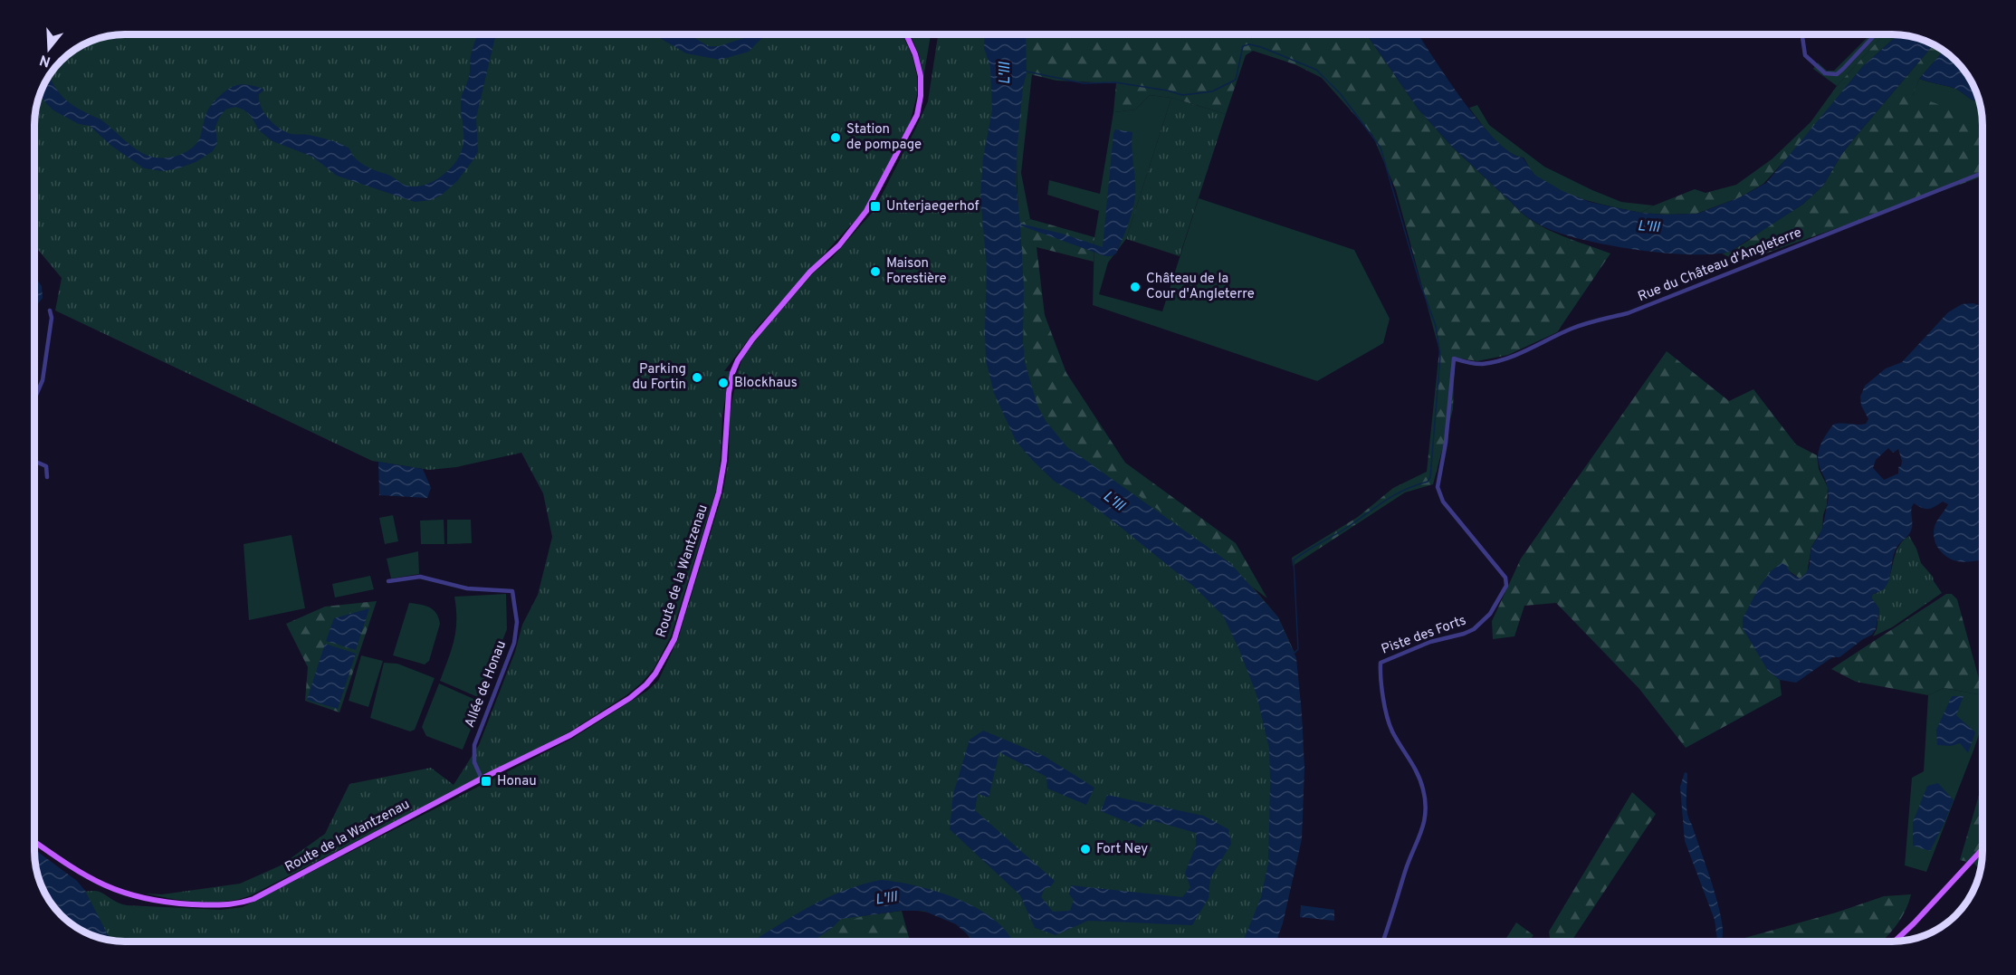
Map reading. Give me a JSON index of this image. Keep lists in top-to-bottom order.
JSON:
{
  "streets": {
    "main road": ["Route de la Wantzenau"],
    "street": ["Rue du Château d'Angleterre", "Piste des Forts", "Allée de Honau"]
  },
  "crossings": [
    ["Rue du Château d'Angleterre", "Piste des Forts"],
    ["Route de la Wantzenau", "Allée de Honau"]
  ],
  "water": ["L'Ill"],
  "places": {
    "other": [
      "Station de pompage",
      "Maison Forestière",
      "Château de la Cour d'Angleterre",
      "Parking du Fortin",
      "Blockhaus",
      "Fort Ney"
    ],
    "transit": ["Unterjaegerhof", "Honau"]
  },
  "north": "bottom"
}
